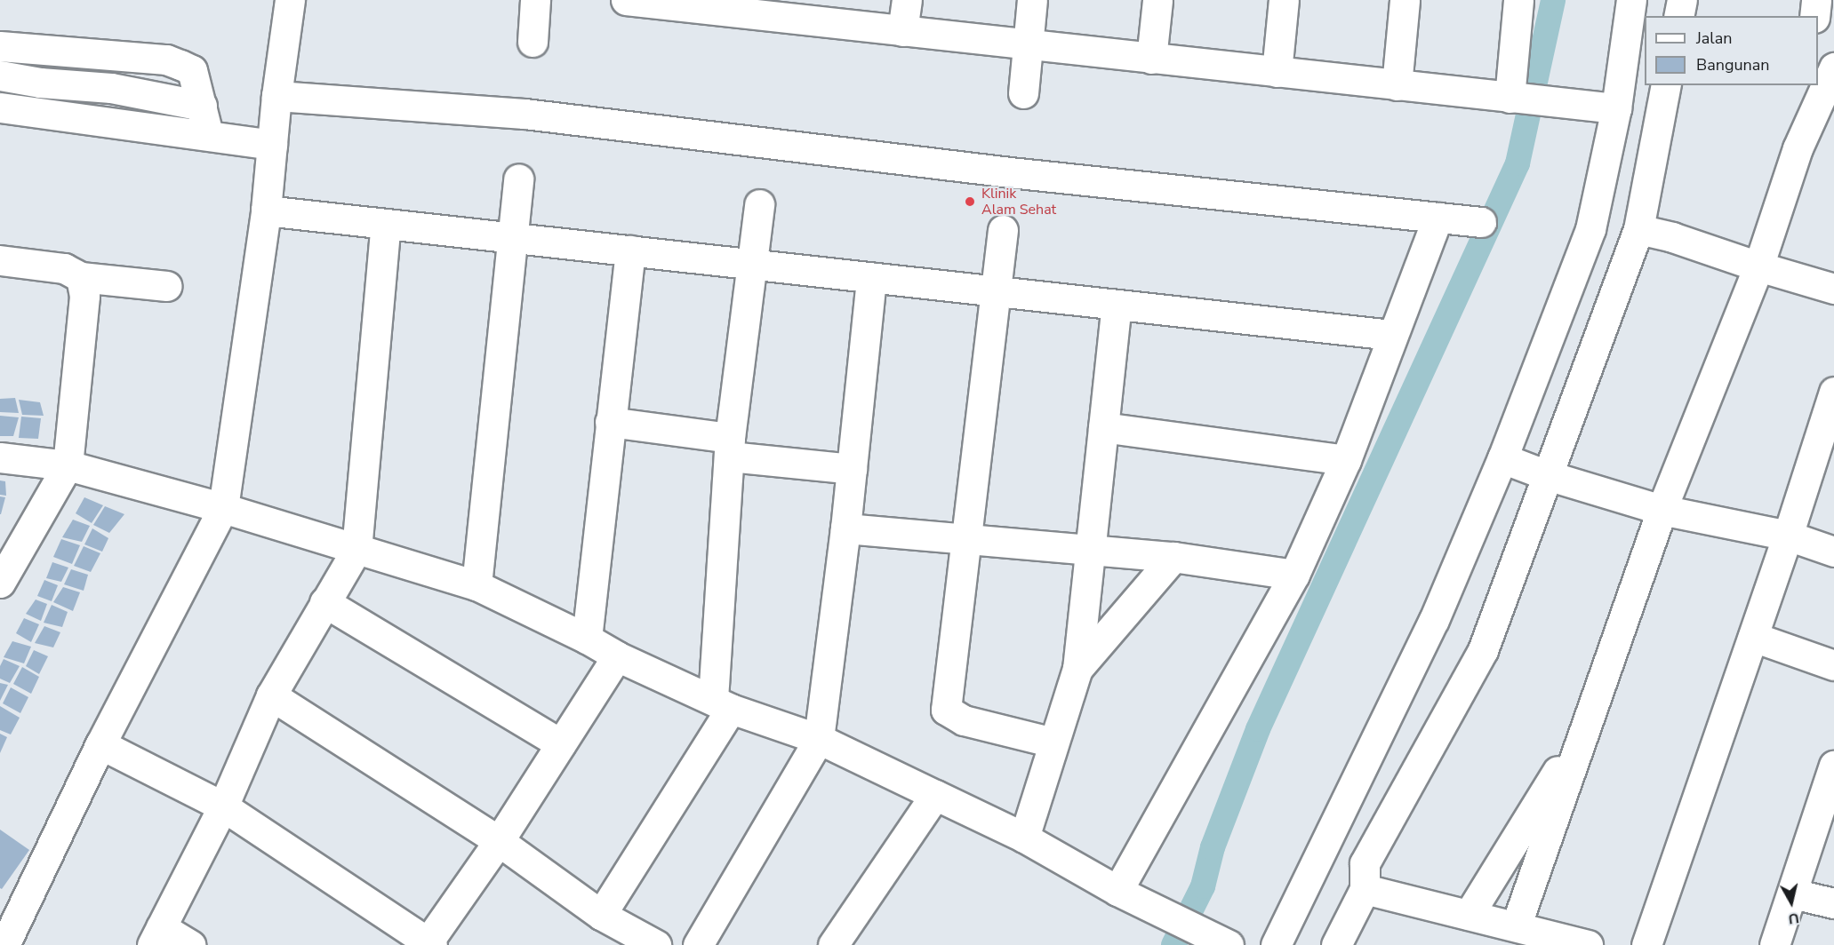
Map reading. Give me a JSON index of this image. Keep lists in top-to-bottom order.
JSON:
{
  "places": ["Klinik Alam Sehat"],
  "legend": ["Jalan", "Bangunan"],
  "north": "bottom"
}
